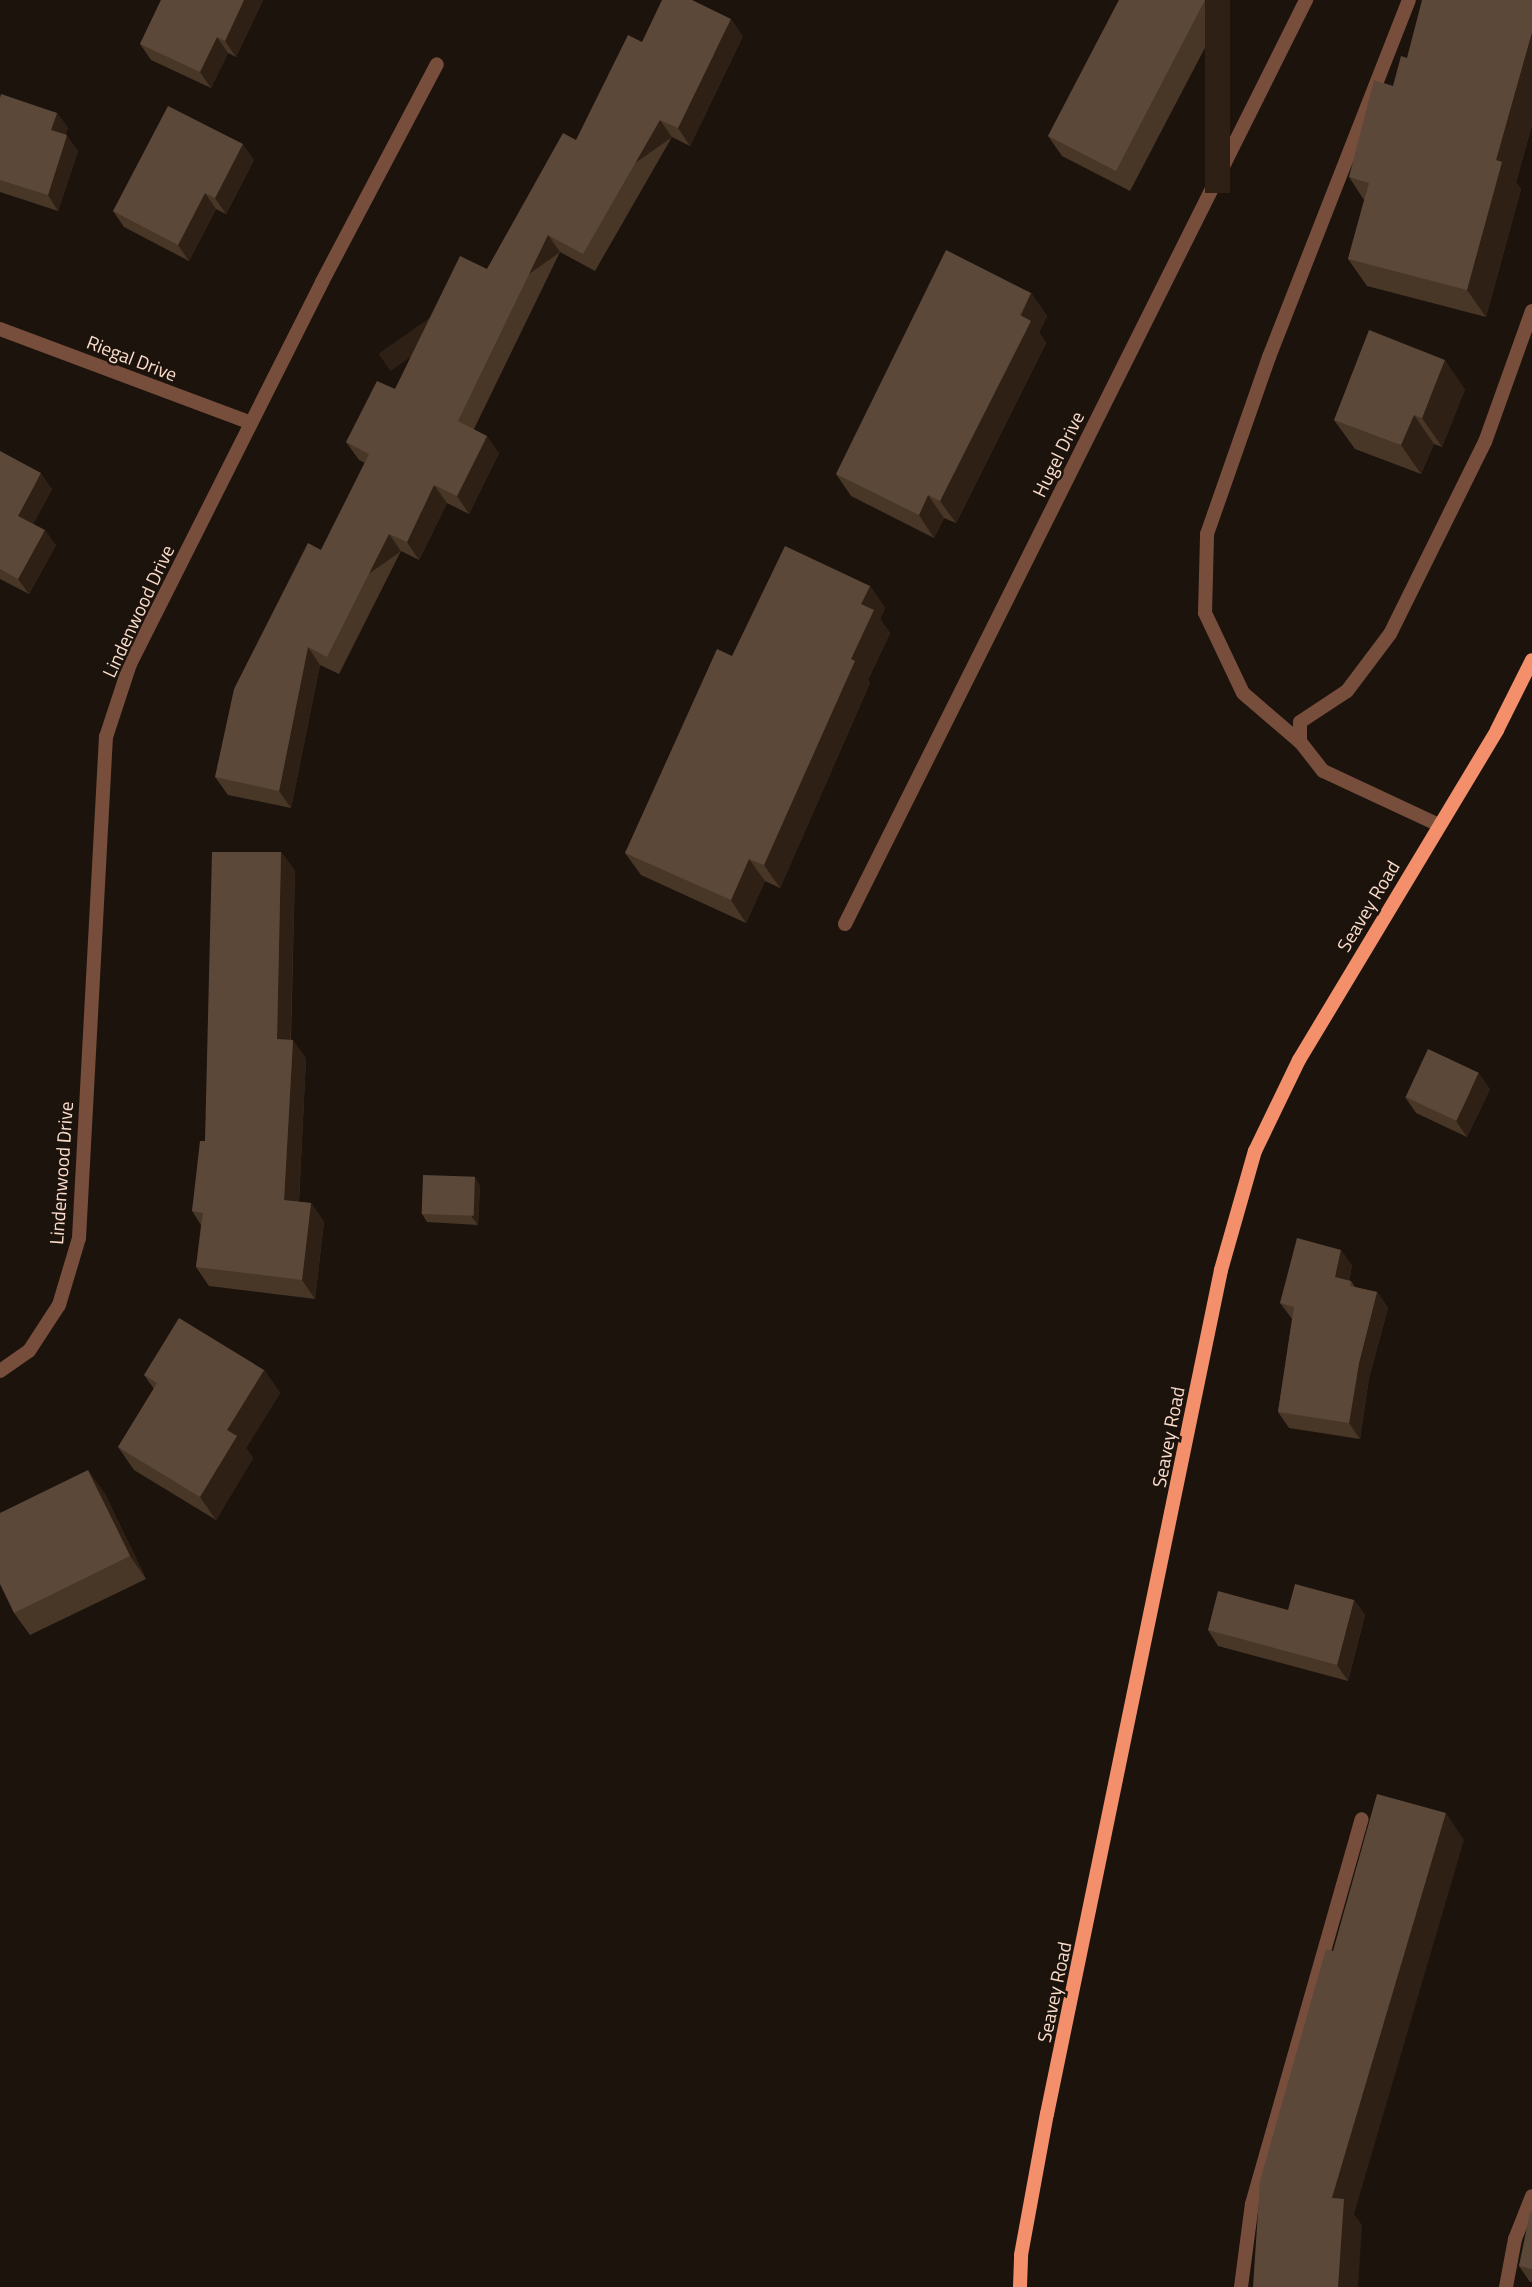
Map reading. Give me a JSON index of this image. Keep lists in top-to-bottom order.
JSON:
{
  "streets": {
    "street": [
      "Riegal Drive",
      "Hugel Drive",
      "Lindenwood Drive",
      "Seavey Road"
    ]
  },
  "crossings": [
    ["Riegal Drive", "Lindenwood Drive"]
  ]
}
